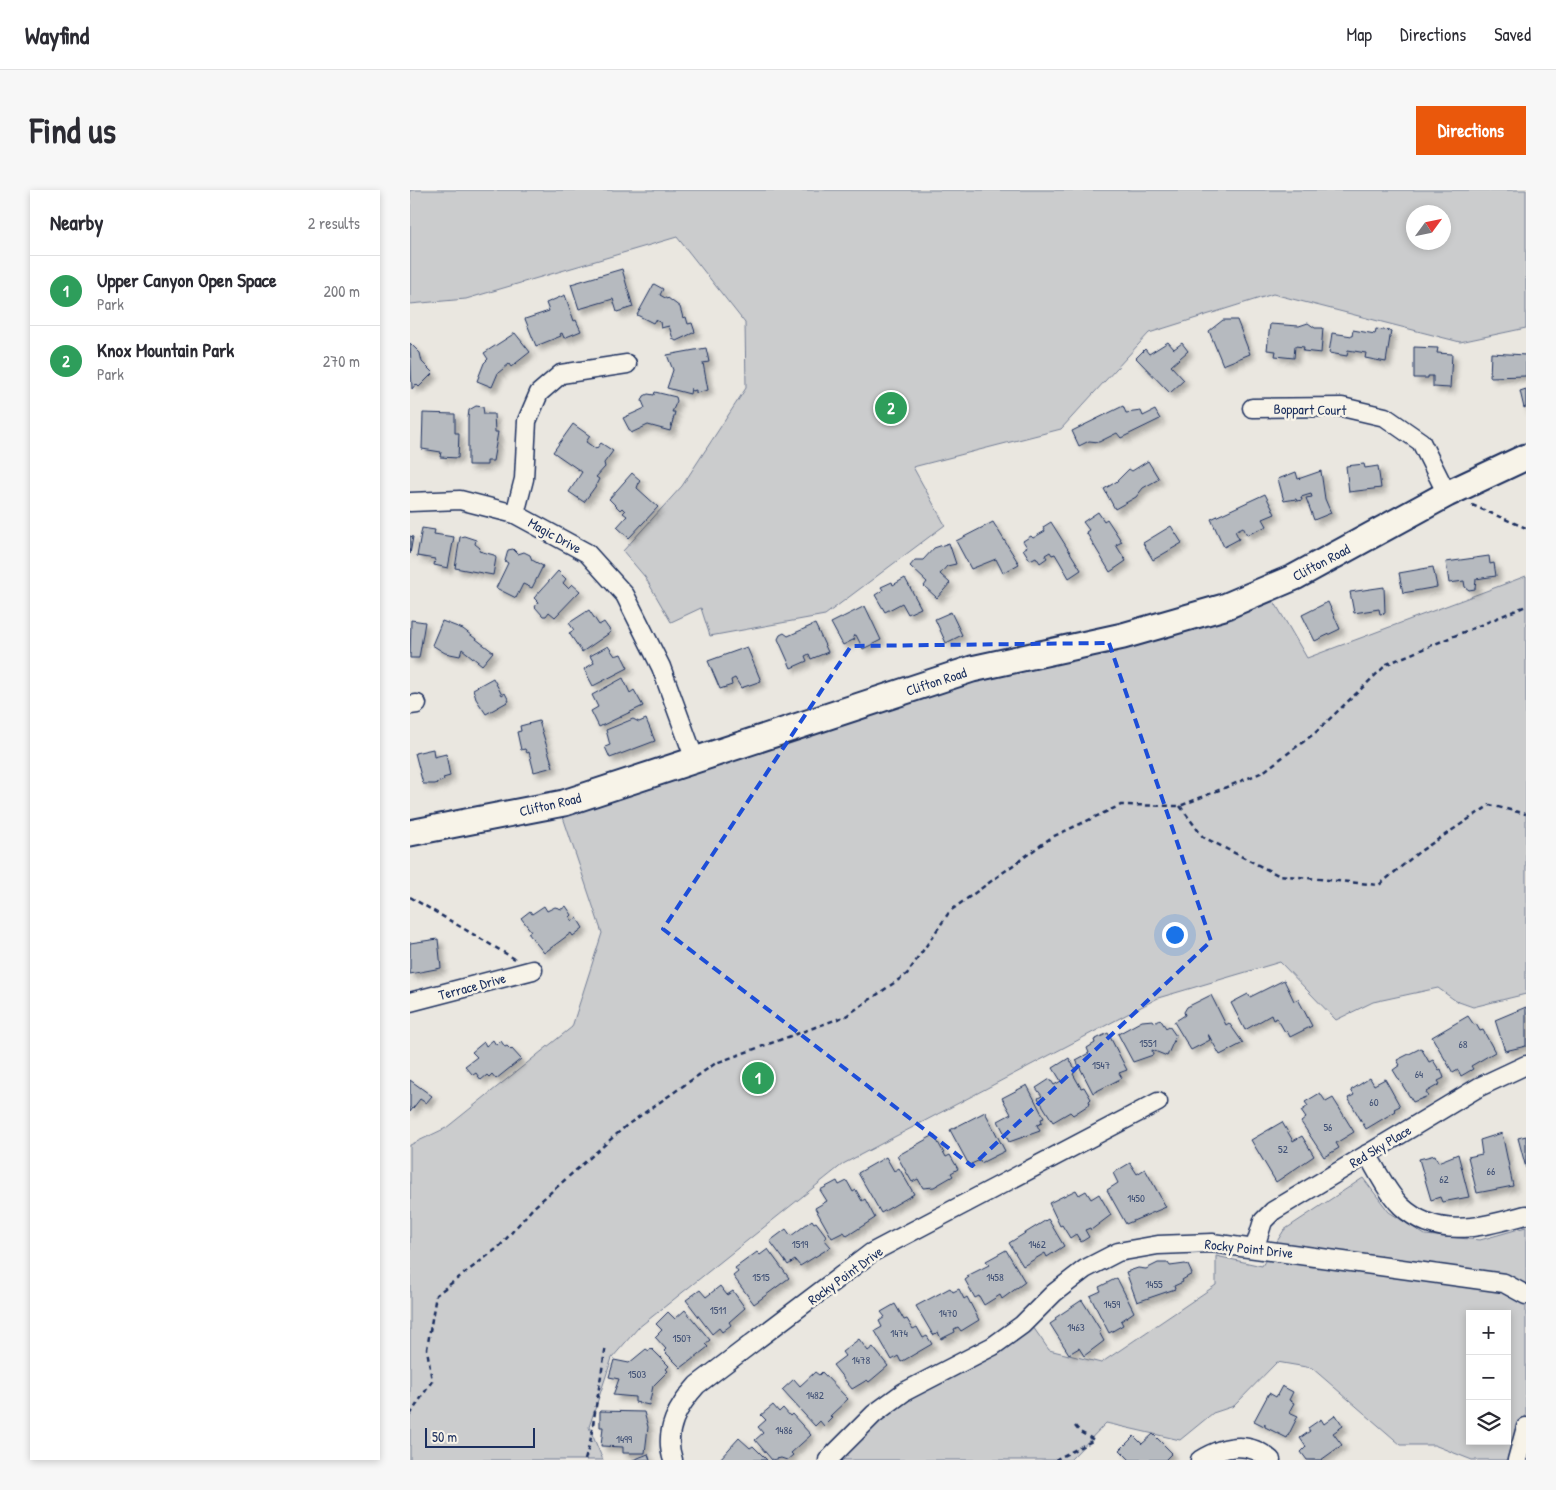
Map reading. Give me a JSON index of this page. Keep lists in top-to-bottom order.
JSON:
{
  "streets": {
    "street": [
      "Boppart Court",
      "Magic Drive",
      "Clifton Road",
      "Terrace Drive",
      "Red Sky Place",
      "Rocky Point Drive"
    ]
  },
  "crossings": [
    ["Boppart Court", "Clifton Road"],
    ["Magic Drive", "Clifton Road"],
    ["Red Sky Place", "Rocky Point Drive"]
  ],
  "house_numbers": [
    "1551",
    "68",
    "1547",
    "64",
    "60",
    "56",
    "52",
    "66",
    "62",
    "1450",
    "1519",
    "1462",
    "1515",
    "1458",
    "1455",
    "1459",
    "1511",
    "1470",
    "1463",
    "1474",
    "1507",
    "1478",
    "1503",
    "1482",
    "1486",
    "1499"
  ],
  "scale_bar": "50 m",
  "north": "top right",
  "page": {
    "header": "Wayfind",
    "nav": ["Map", "Directions", "Saved"],
    "buttons": "Directions",
    "title": "Find us",
    "heading": ["Nearby", "2 results"],
    "list": [
      {
        "mark": "1",
        "name": "Upper Canyon Open Space",
        "note": "Park",
        "value": "200 m"
      },
      {
        "mark": "2",
        "name": "Knox Mountain Park",
        "note": "Park",
        "value": "270 m"
      }
    ],
    "pins": ["2", "1"],
    "map_buttons": ["+", "−"],
    "scale": "50 m"
  }
}
